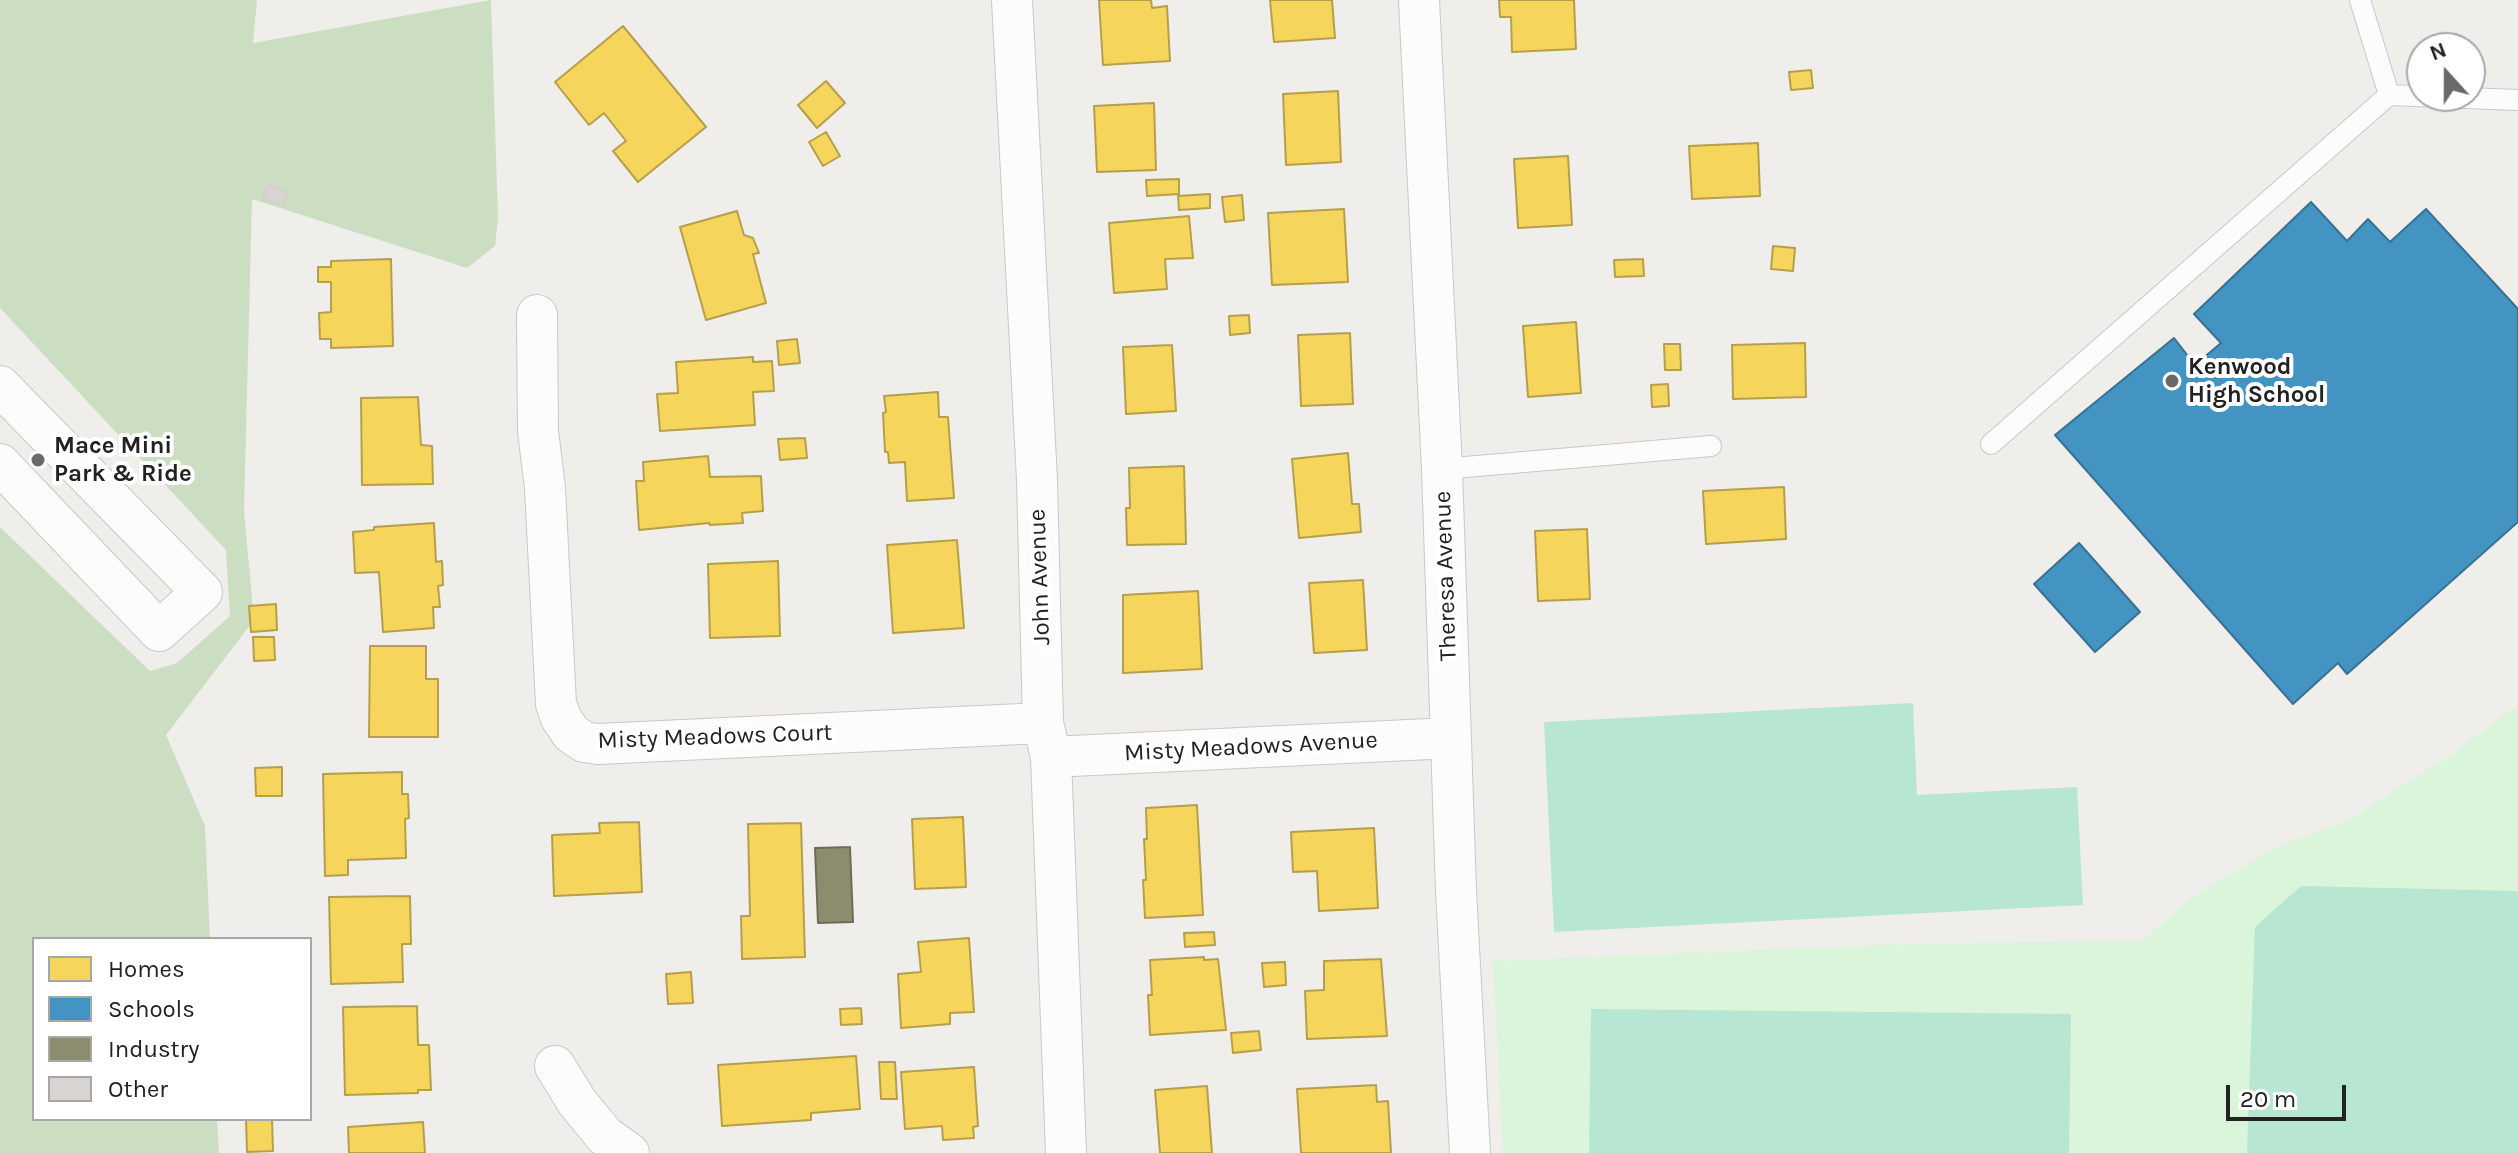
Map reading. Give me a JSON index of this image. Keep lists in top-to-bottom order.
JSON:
{
  "streets": {
    "street": [
      "Theresa Avenue",
      "John Avenue",
      "Misty Meadows Court",
      "Misty Meadows Avenue"
    ]
  },
  "crossings": [
    ["Theresa Avenue", "Misty Meadows Avenue"],
    ["John Avenue", "Misty Meadows Court"],
    ["John Avenue", "Misty Meadows Avenue"],
    ["Misty Meadows Court", "Misty Meadows Avenue"]
  ],
  "places": ["Kenwood High School", "Mace Mini Park & Ride"],
  "legend": [
    "Homes",
    "Schools",
    "Industry",
    "Other"
  ],
  "scale_bar": "20 m",
  "north": "top"
}
